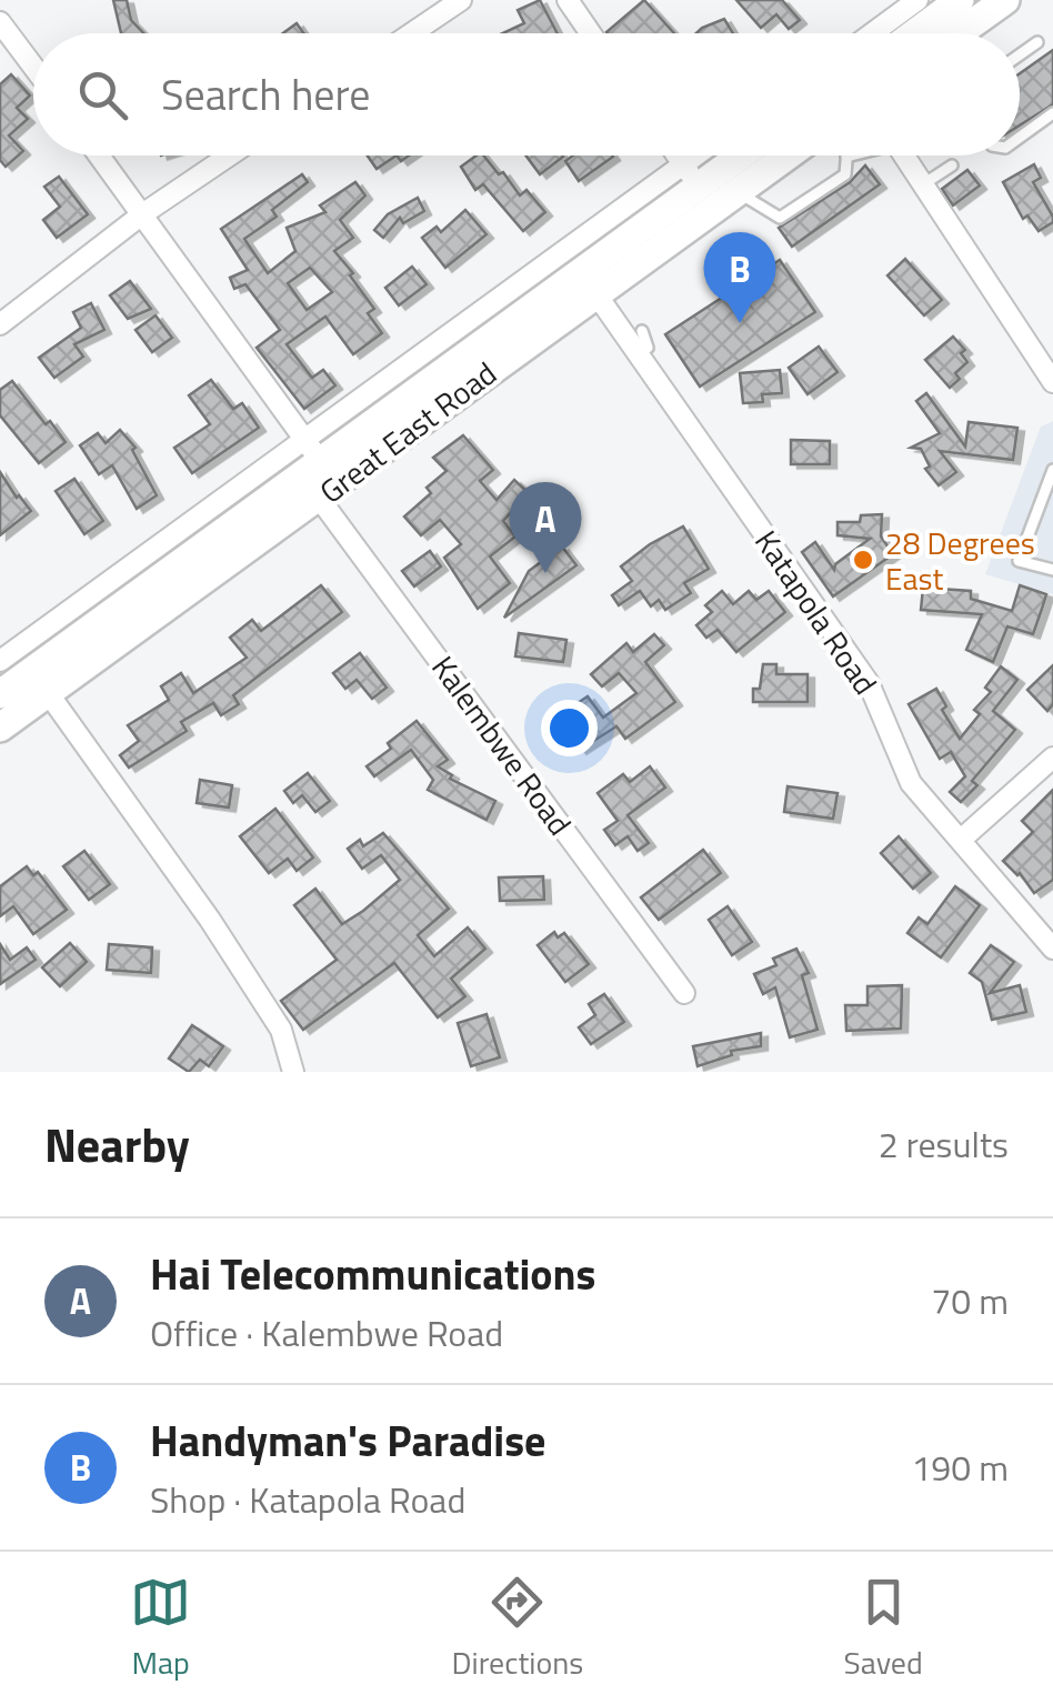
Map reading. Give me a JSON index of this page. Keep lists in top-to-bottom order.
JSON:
{
  "streets": {
    "main road": ["Great East Road"],
    "street": ["Katapola Road", "Kalembwe Road"]
  },
  "crossings": [
    ["Great East Road", "Katapola Road"],
    ["Great East Road", "Kalembwe Road"]
  ],
  "places": ["28 Degrees East"],
  "page": {
    "search": "Search here",
    "pins": ["B", "A"],
    "heading": ["Nearby", "2 results"],
    "list": [
      {
        "mark": "A",
        "name": "Hai Telecommunications",
        "note": "Office · Kalembwe Road",
        "value": "70 m"
      },
      {
        "mark": "B",
        "name": "Handyman's Paradise",
        "note": "Shop · Katapola Road",
        "value": "190 m"
      }
    ],
    "nav": ["Map", "Directions", "Saved"]
  }
}
